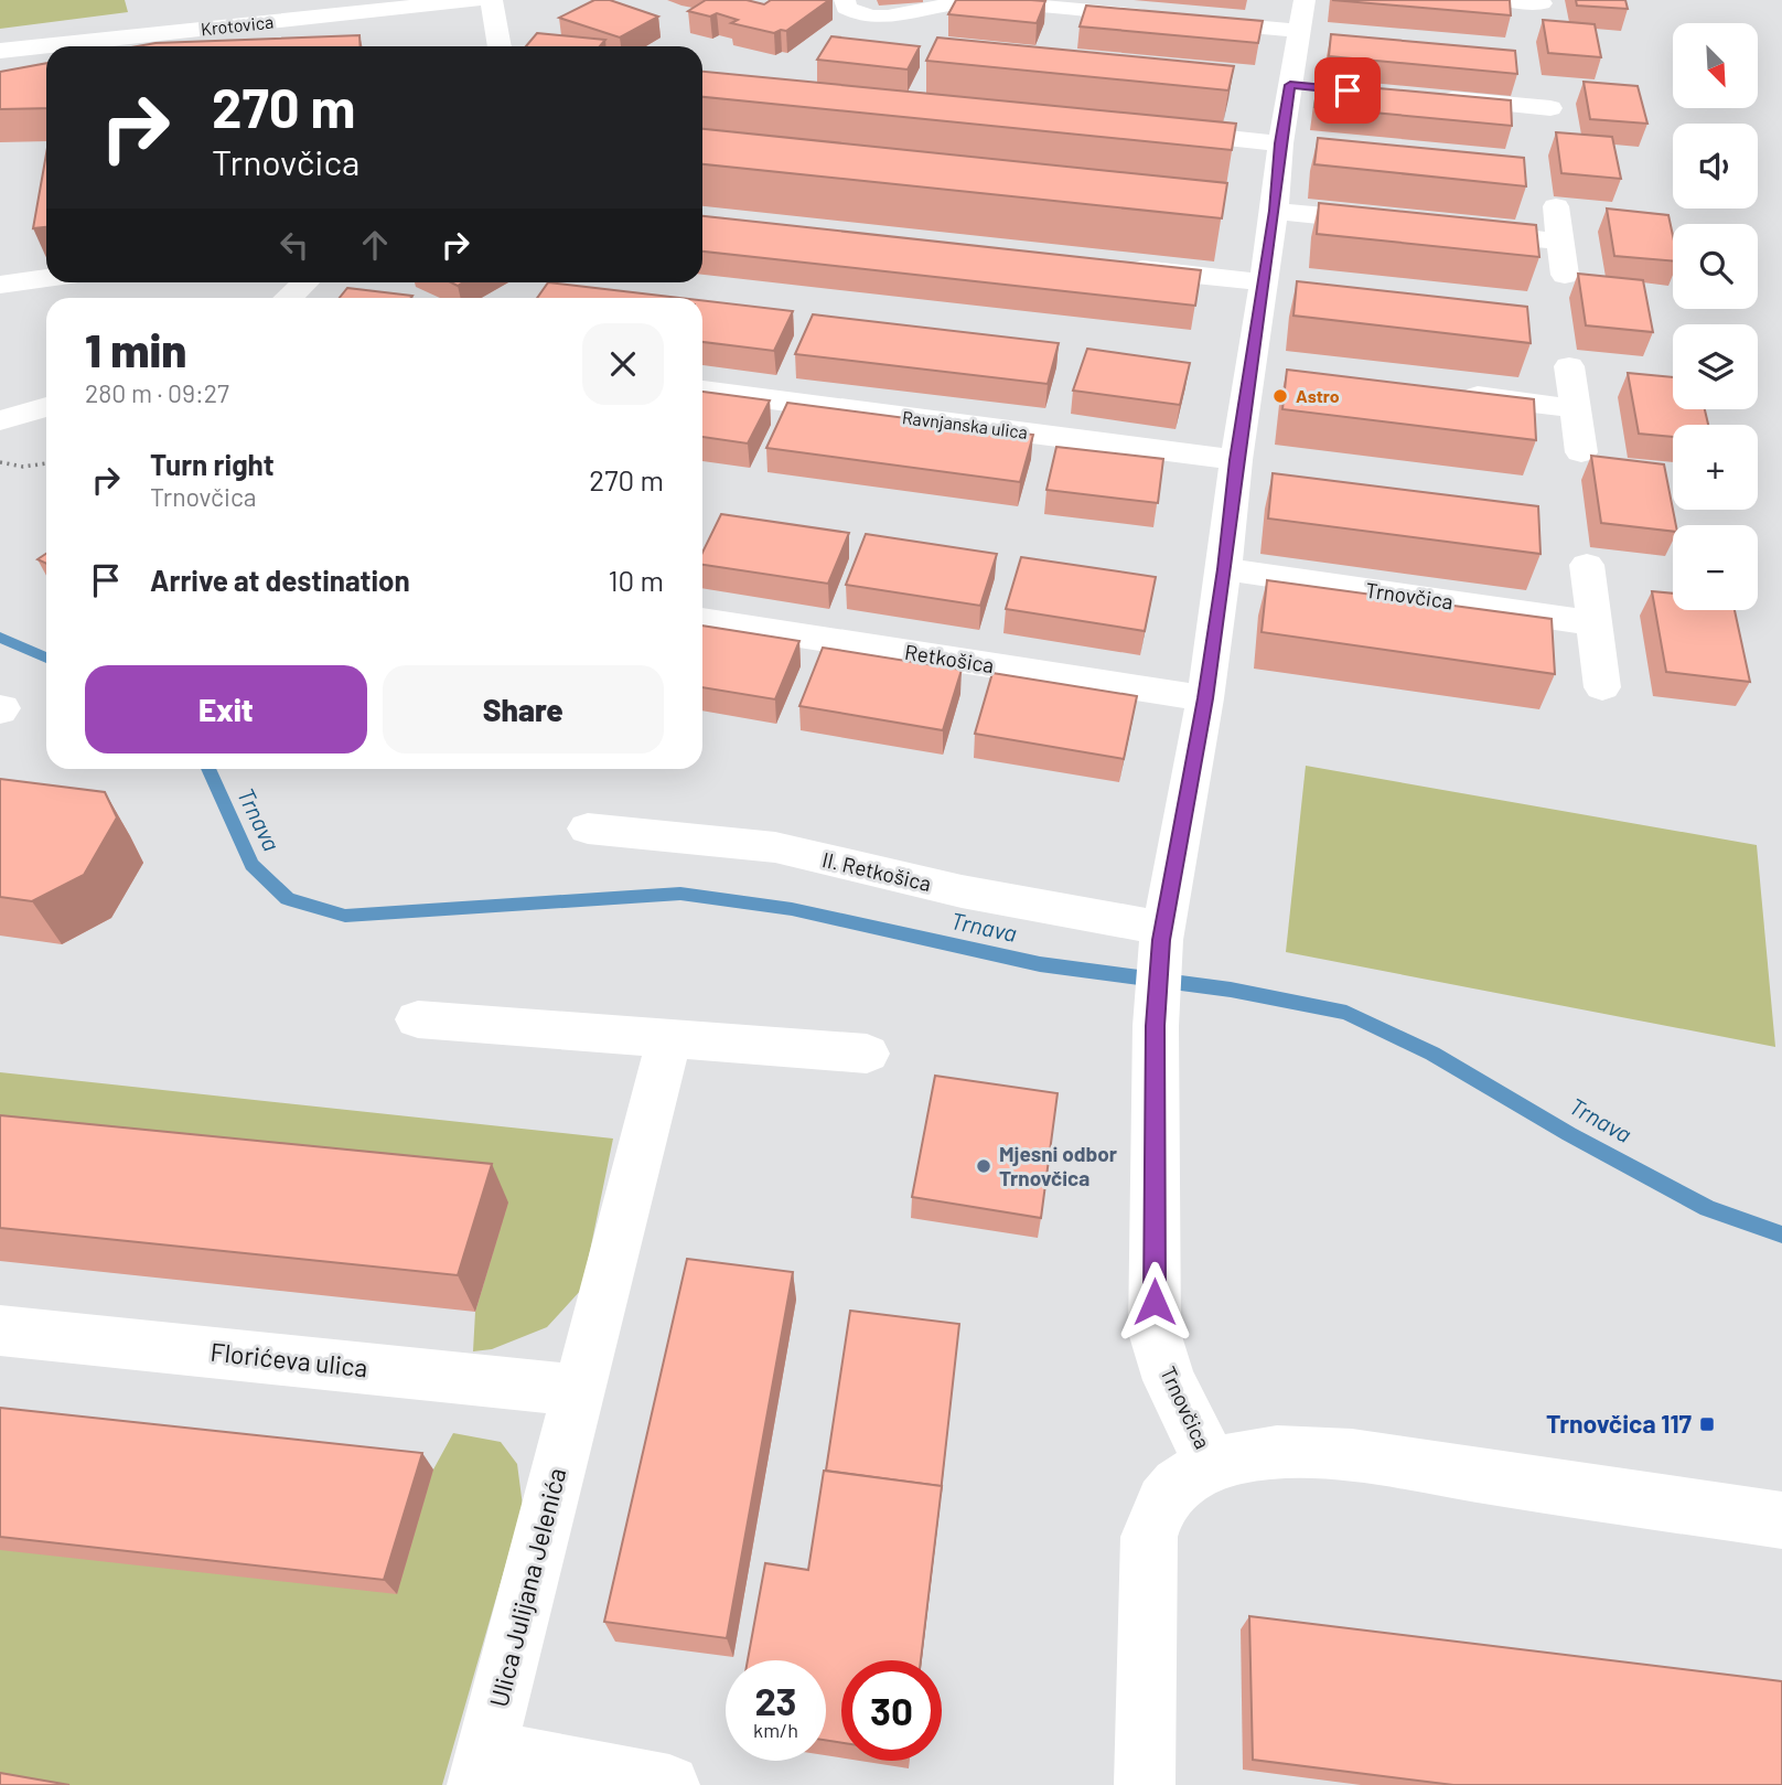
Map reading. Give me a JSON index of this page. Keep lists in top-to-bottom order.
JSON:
{
  "streets": {
    "street": [
      "Krotovica",
      "Ravnjanska ulica",
      "Trnovčica",
      "Retkošica",
      "II. Retkošica",
      "Florićeva ulica",
      "Ulica Julijana Jelenića"
    ]
  },
  "crossings": [
    ["Ravnjanska ulica", "Trnovčica"],
    ["Trnovčica", "Retkošica"],
    ["Trnovčica", "II. Retkošica"],
    ["Florićeva ulica", "Ulica Julijana Jelenića"]
  ],
  "water": ["Trnava"],
  "places": {
    "other": ["Astro", "Mjesni odbor Trnovčica"],
    "transit": ["Trnovčica 117"]
  },
  "north": "bottom right",
  "page": {
    "map_buttons": ["+", "−"],
    "turn": ["270 m", "Trnovčica"],
    "heading": ["1 min", "280 m · 09:27"],
    "list": [
      {
        "name": "Turn right",
        "note": "Trnovčica",
        "value": "270 m"
      },
      {
        "name": "Arrive at destination",
        "value": "10 m"
      }
    ],
    "buttons": ["Exit", "Share"],
    "speed": "23 km/h",
    "limit": "30"
  }
}
